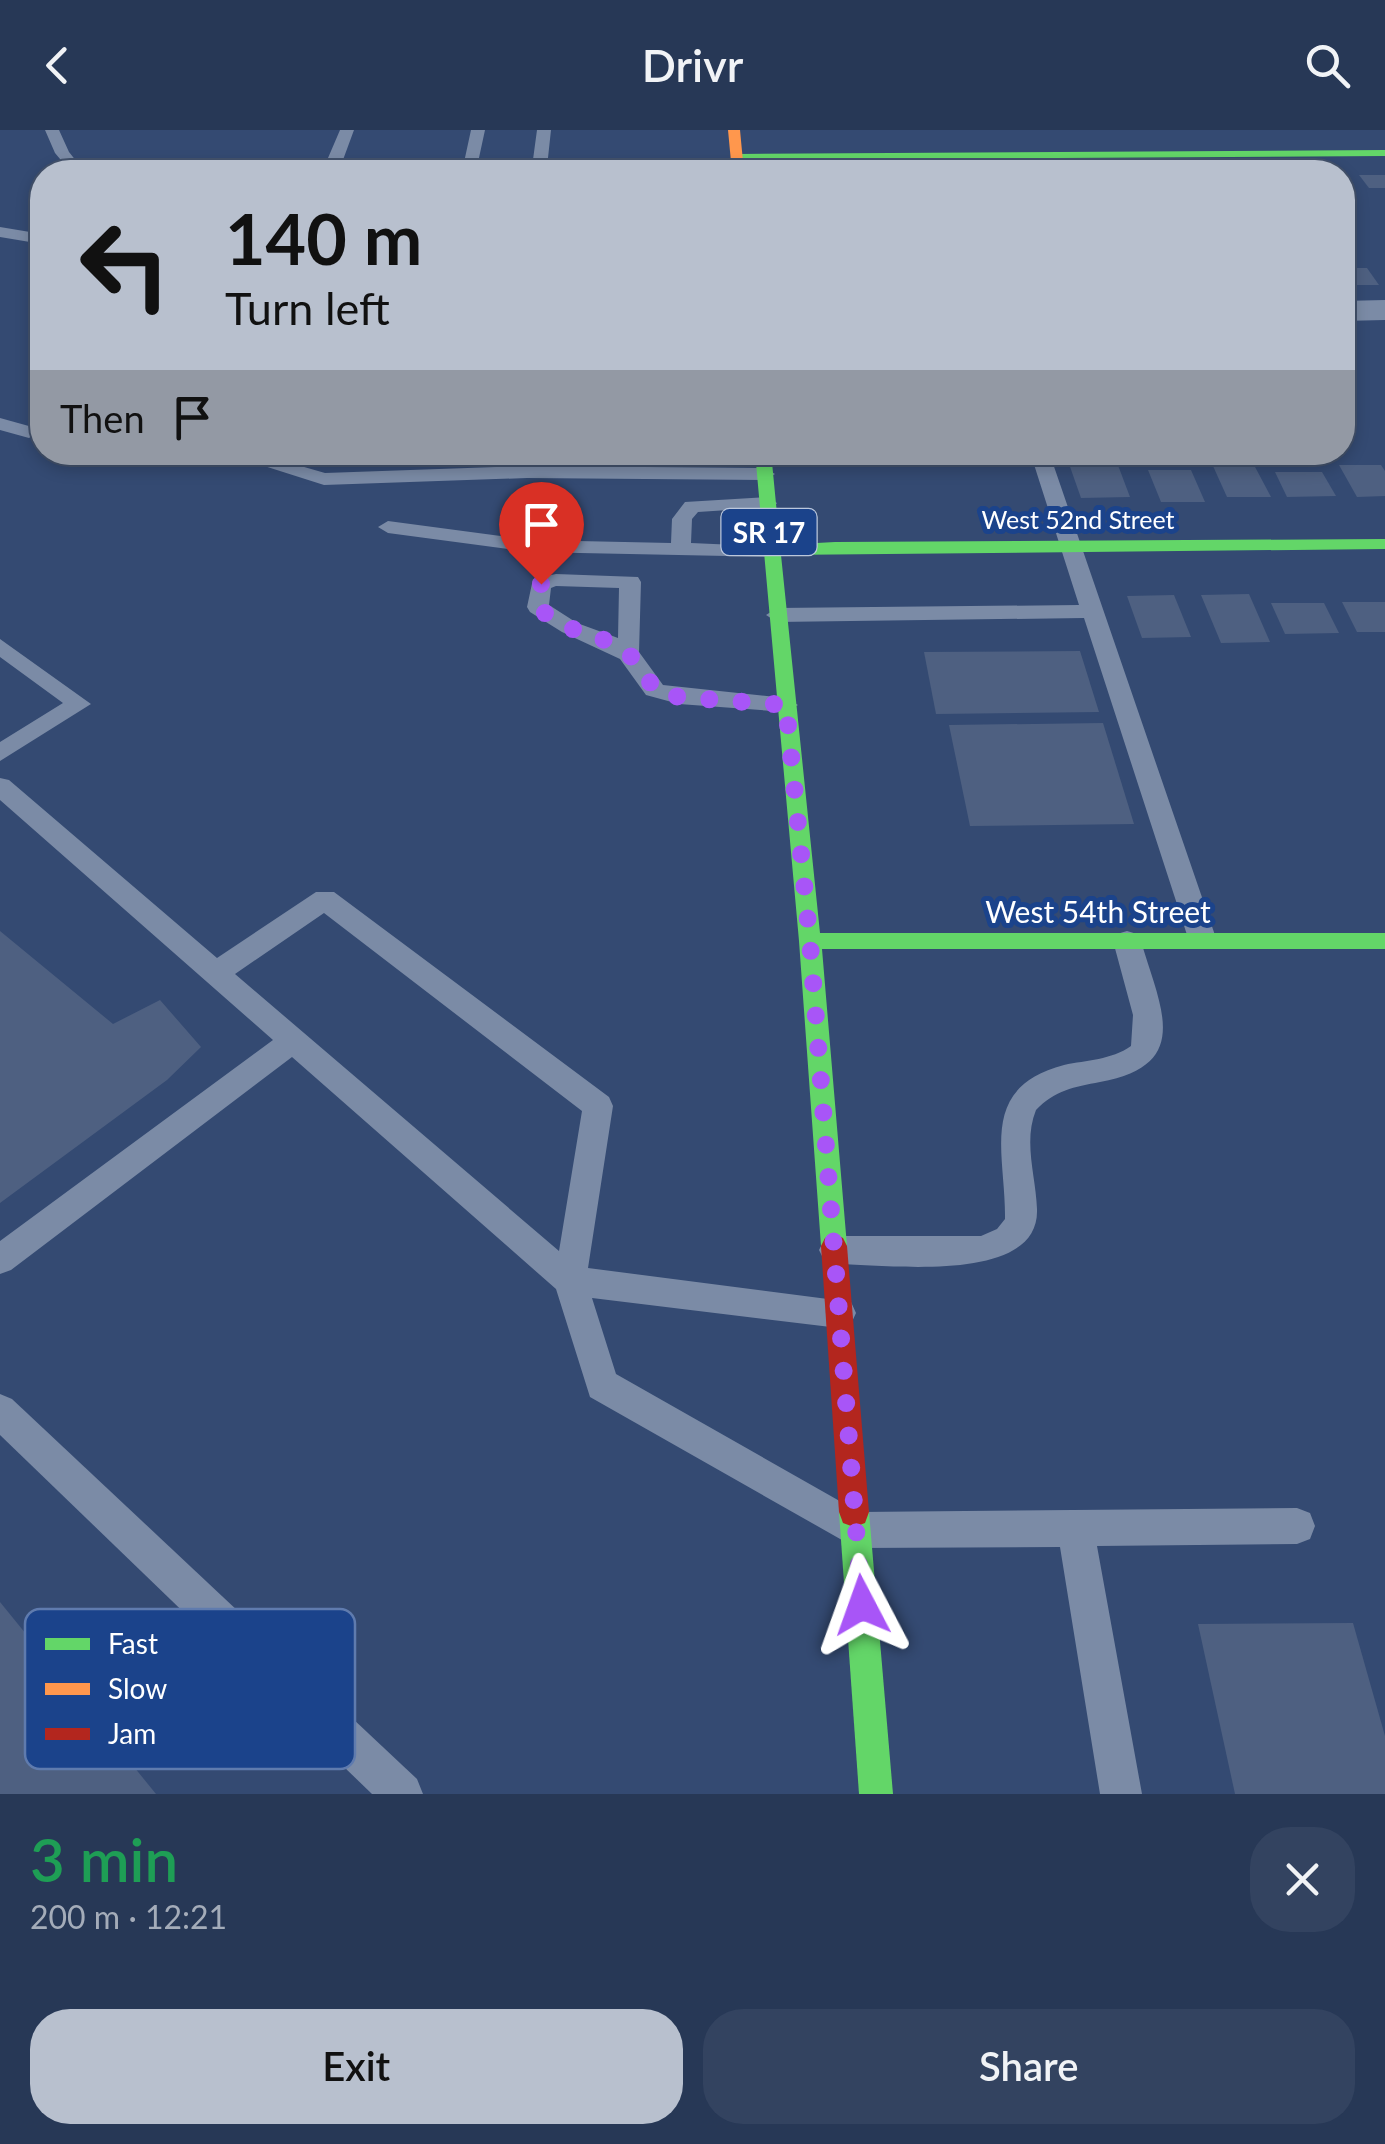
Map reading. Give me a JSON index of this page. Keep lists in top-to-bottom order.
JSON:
{
  "streets": {
    "street": ["West 52nd Street", "SR 17", "West 54th Street"]
  },
  "crossings": [
    ["West 52nd Street", "SR 17"],
    ["SR 17", "West 54th Street"]
  ],
  "legend": ["Fast", "Slow", "Jam"],
  "page": {
    "header": "Drivr",
    "turn": ["140 m", "Turn left"],
    "then": "Then",
    "heading": ["3 min", "200 m · 12:21"],
    "buttons": ["Exit", "Share"]
  }
}
